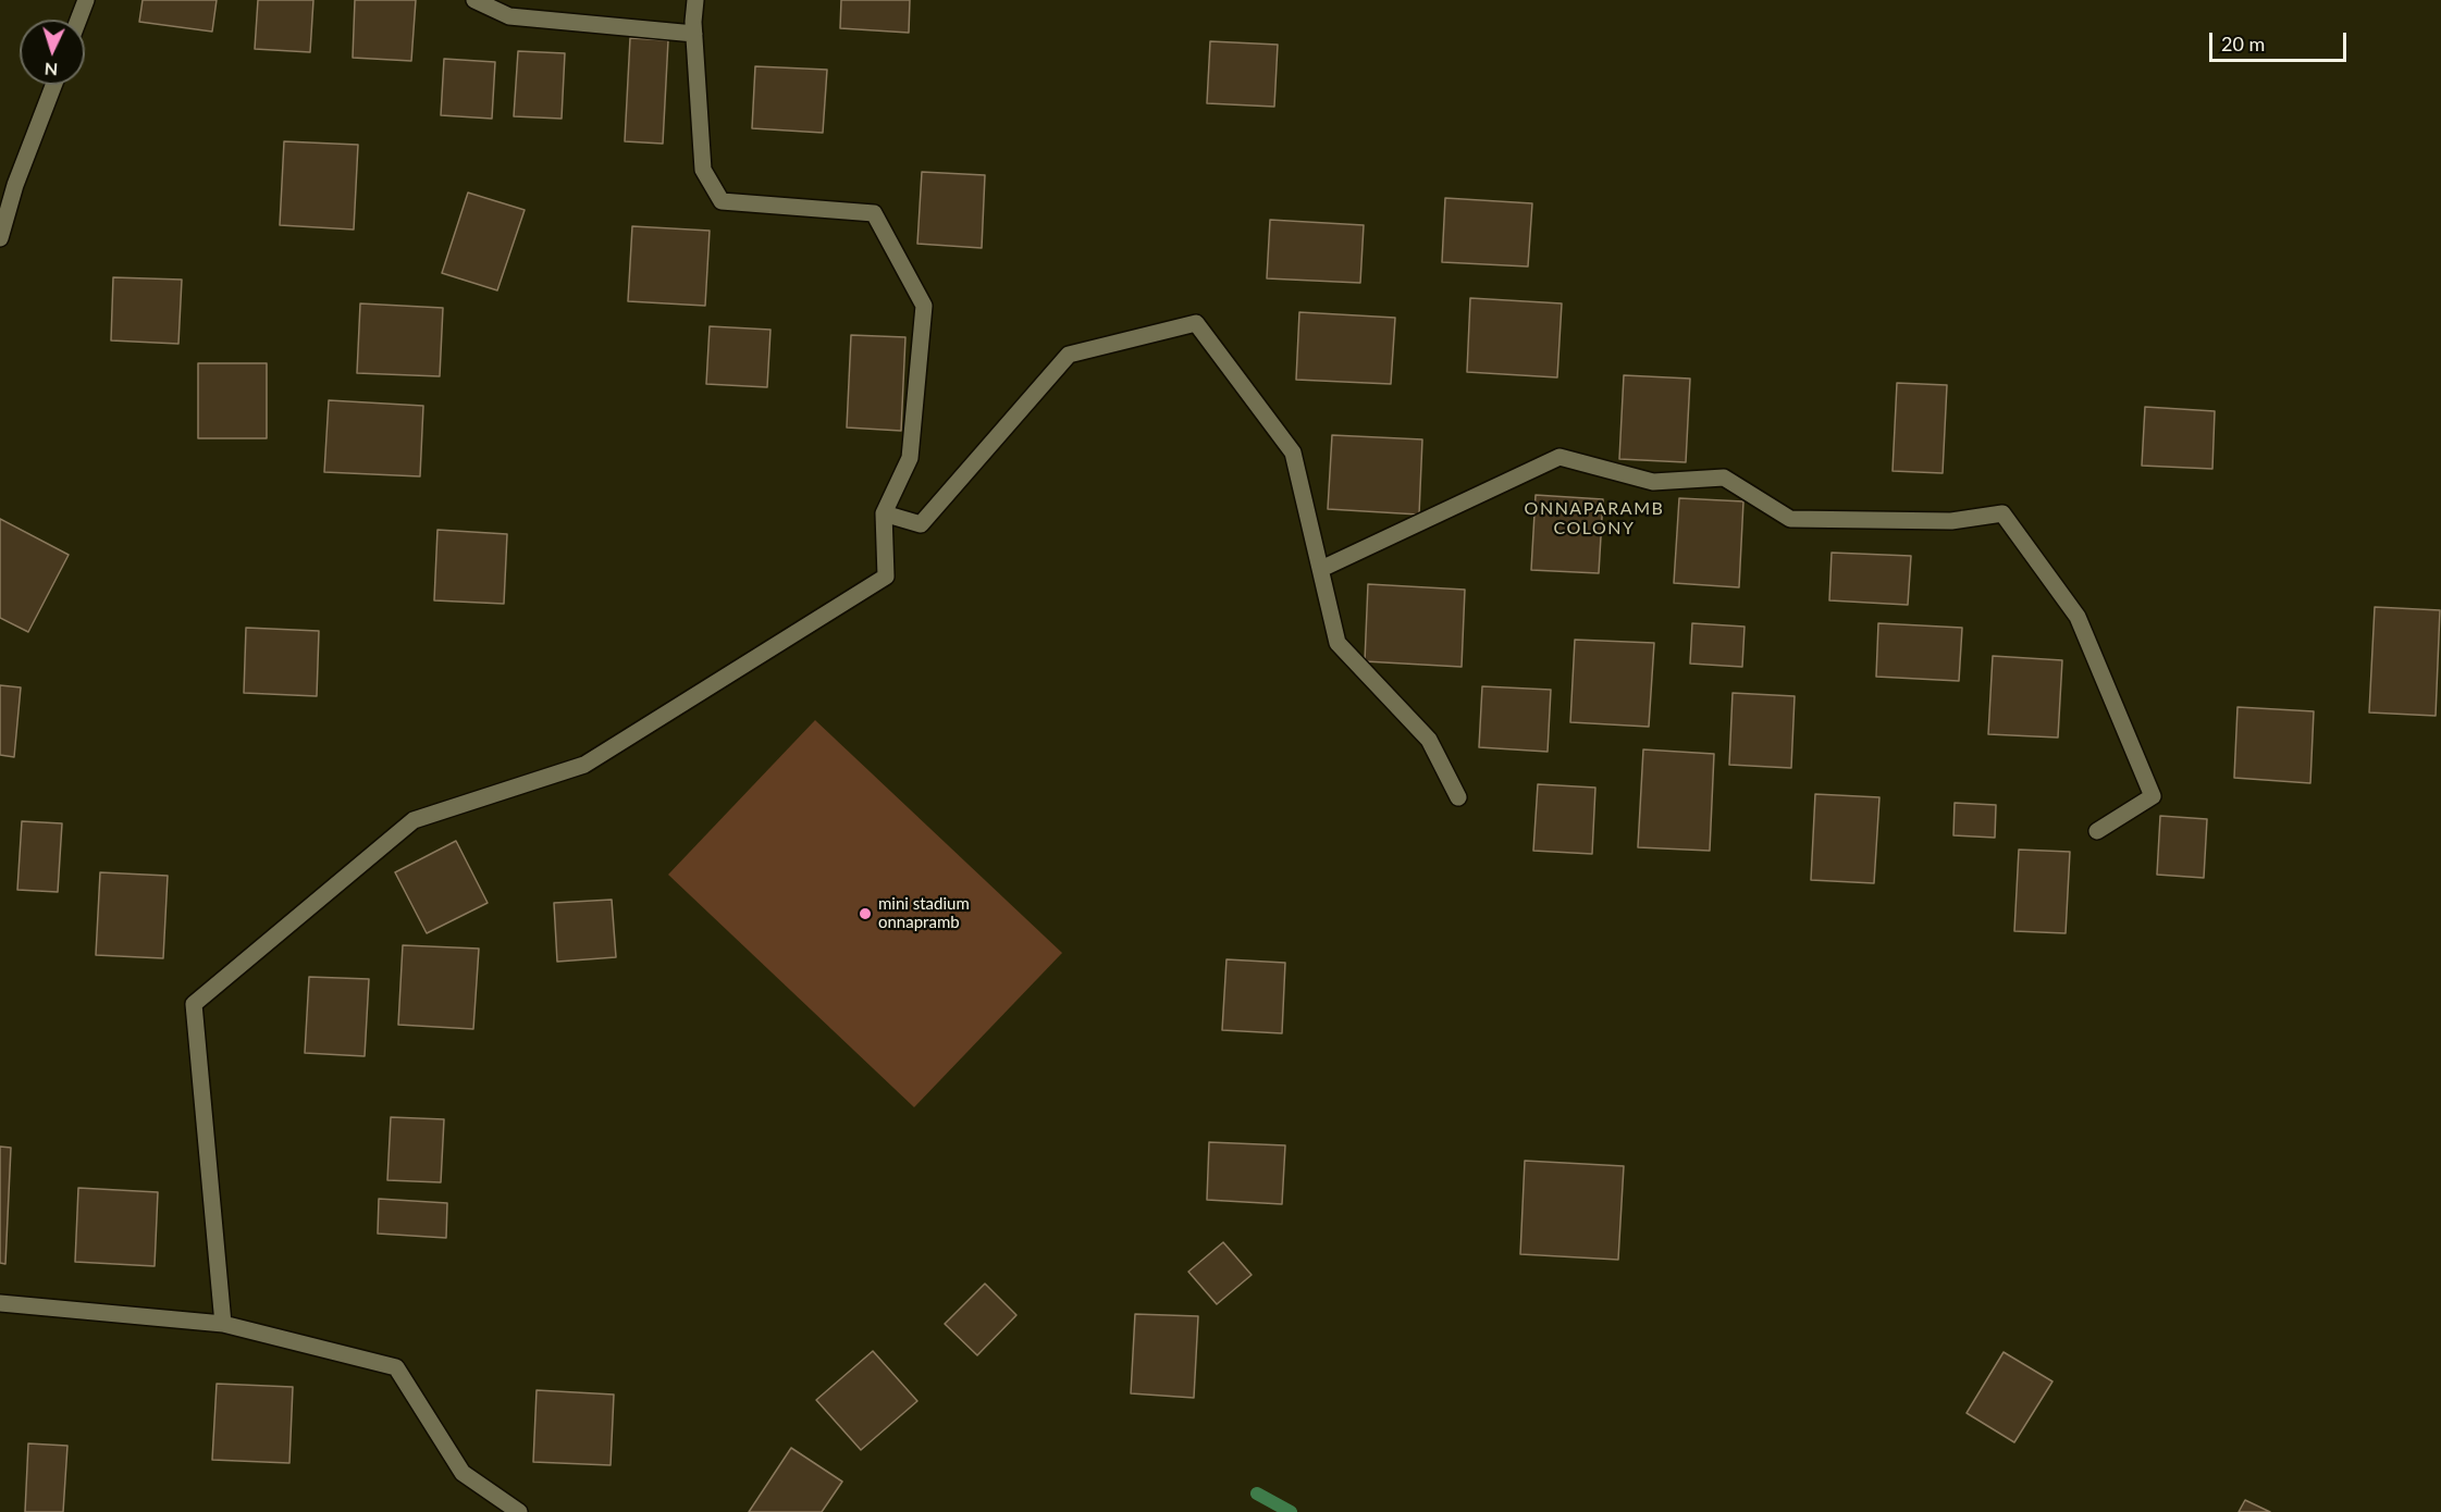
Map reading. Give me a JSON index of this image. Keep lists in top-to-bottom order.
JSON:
{
  "districts": ["ONNAPARAMB COLONY"],
  "places": ["mini stadium onnapramb"],
  "scale_bar": "20 m",
  "north": "bottom"
}
